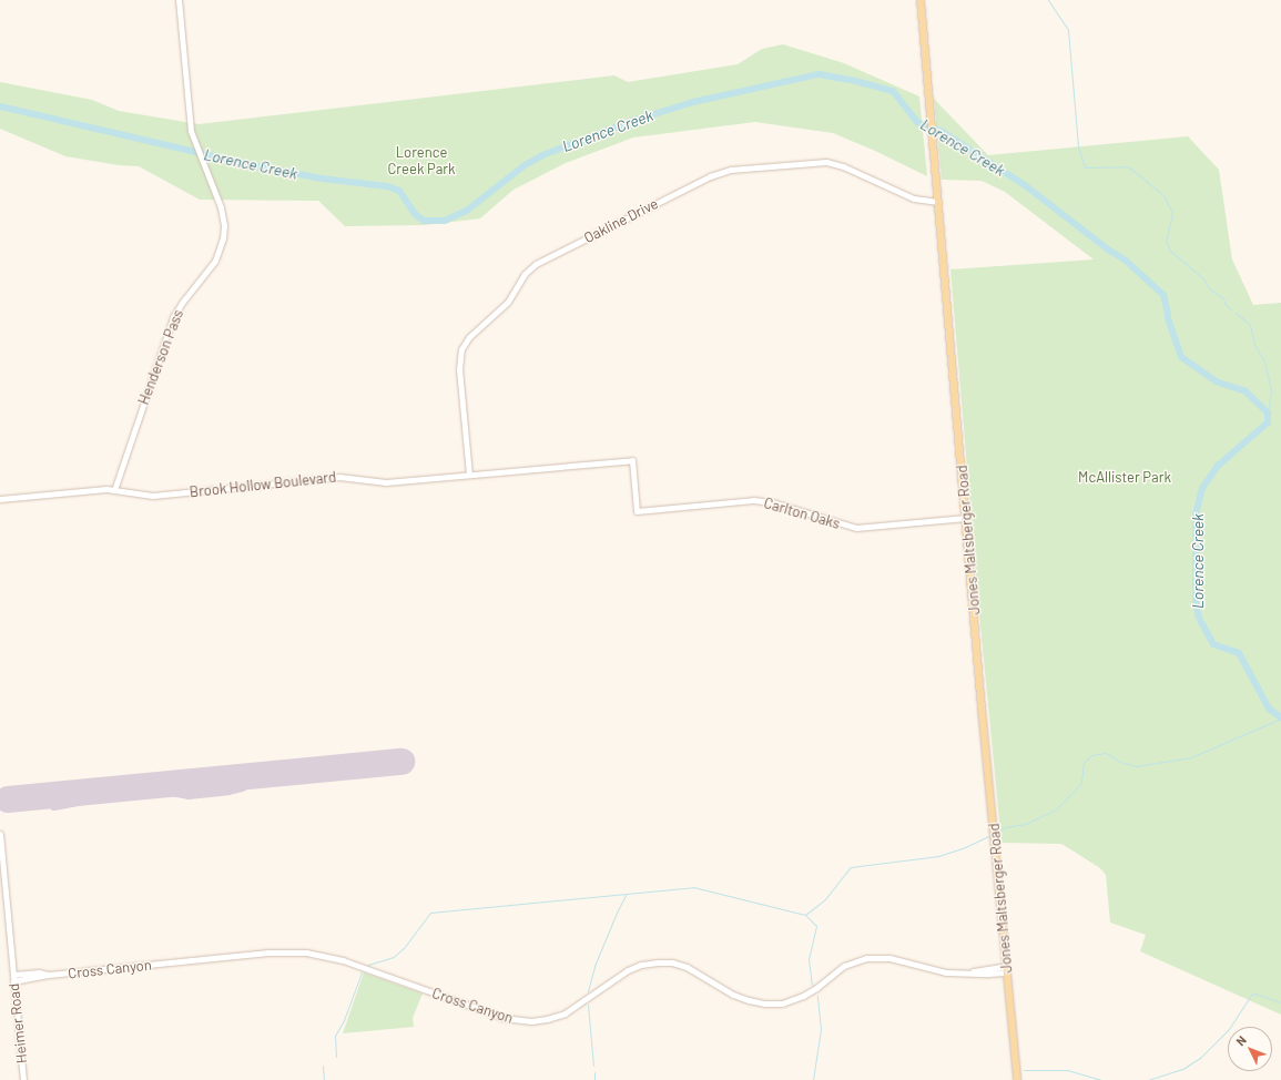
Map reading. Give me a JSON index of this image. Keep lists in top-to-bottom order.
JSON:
{
  "streets": {
    "main road": ["Jones Maltsberger Road"],
    "street": [
      "Oakline Drive",
      "Henderson Pass",
      "Brook Hollow Boulevard",
      "Carlton Oaks",
      "Cross Canyon",
      "Heimer Road"
    ]
  },
  "crossings": [
    ["Oakline Drive", "Brook Hollow Boulevard"],
    ["Oakline Drive", "Jones Maltsberger Road"],
    ["Henderson Pass", "Brook Hollow Boulevard"],
    ["Brook Hollow Boulevard", "Carlton Oaks"],
    ["Carlton Oaks", "Jones Maltsberger Road"],
    ["Jones Maltsberger Road", "Cross Canyon"],
    ["Cross Canyon", "Heimer Road"]
  ],
  "water": ["Lorence Creek"],
  "parks": ["Lorence Creek Park", "McAllister Park"],
  "north": "top left"
}
